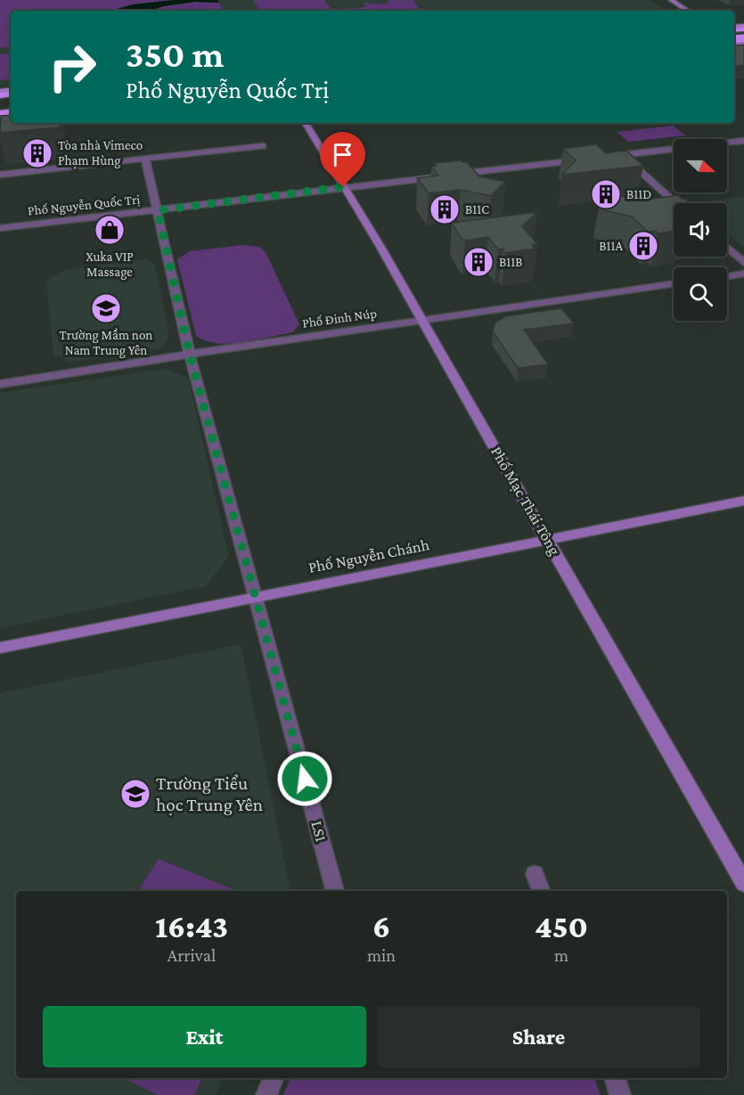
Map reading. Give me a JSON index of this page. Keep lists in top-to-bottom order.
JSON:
{
  "streets": {
    "street": [
      "Phố Nguyễn Quốc Trị",
      "Phố Đinh Núp",
      "Phố Mạc Thái Tông",
      "Phố Nguyễn Chánh",
      "LS1"
    ]
  },
  "crossings": [
    ["Phố Nguyễn Quốc Trị", "Phố Mạc Thái Tông"],
    ["Phố Nguyễn Quốc Trị", "LS1"],
    ["Phố Đinh Núp", "Phố Mạc Thái Tông"],
    ["Phố Đinh Núp", "LS1"],
    ["Phố Mạc Thái Tông", "Phố Nguyễn Chánh"],
    ["Phố Nguyễn Chánh", "LS1"]
  ],
  "places": {
    "building": [
      "Tòa nhà Vimeco Phạm Hùng",
      "B11D",
      "B11C",
      "B11A",
      "B11B"
    ],
    "shop": ["Xuka VIP Massage"],
    "school or university": ["Trường Mầm non Nam Trung Yên", "Trường Tiểu học Trung Yên"]
  },
  "north": "right",
  "page": {
    "turn": ["350 m", "Phố Nguyễn Quốc Trị"],
    "eta": [
      "16:43",
      "Arrival",
      "6",
      "min",
      "450",
      "m"
    ],
    "buttons": ["Exit", "Share"]
  }
}
